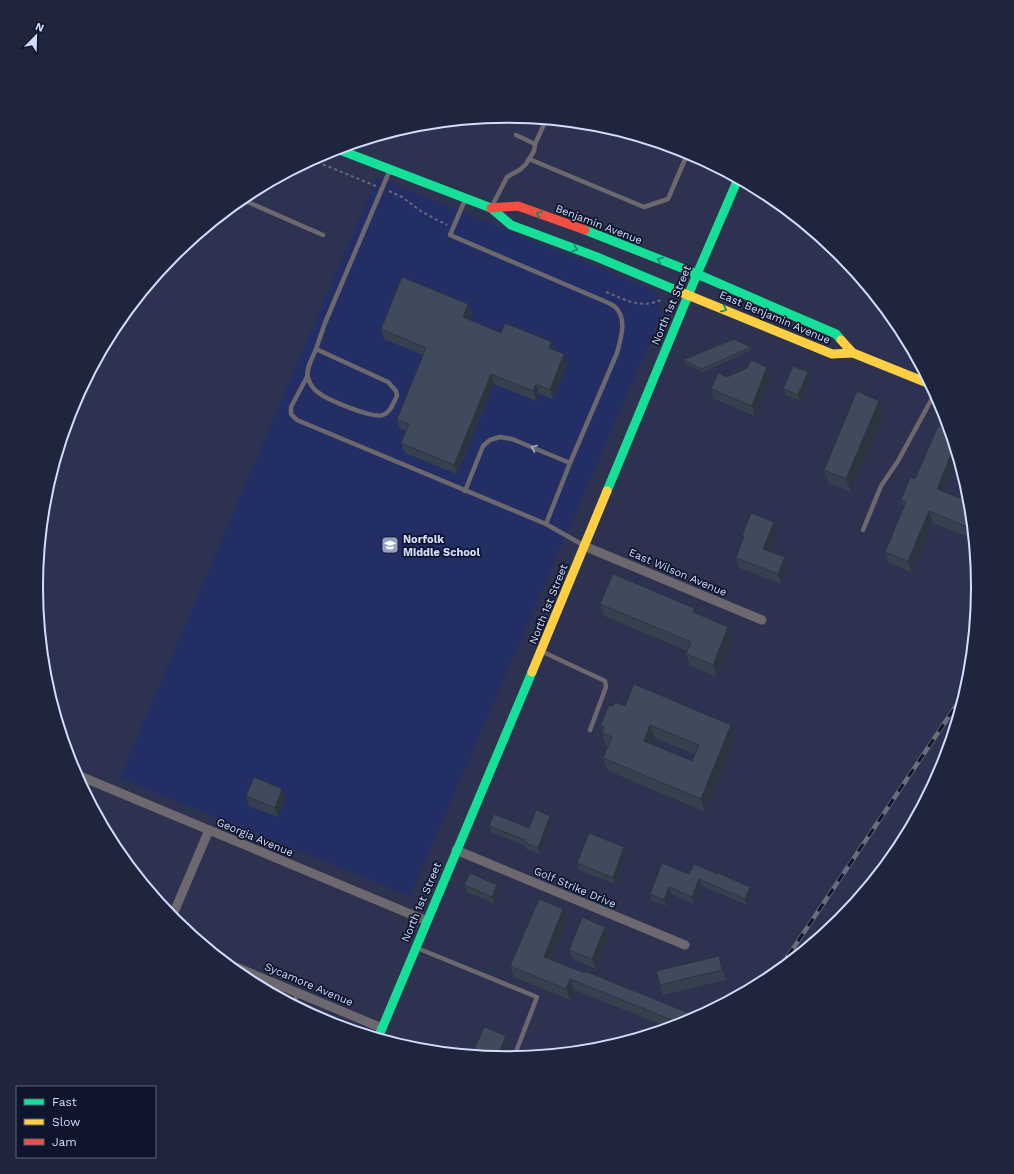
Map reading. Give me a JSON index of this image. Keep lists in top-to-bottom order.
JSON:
{
  "streets": {
    "main road": ["Benjamin Avenue", "North 1st Street", "East Benjamin Avenue"],
    "street": [
      "East Wilson Avenue",
      "Georgia Avenue",
      "Golf Strike Drive",
      "Sycamore Avenue"
    ]
  },
  "crossings": [
    ["Benjamin Avenue", "North 1st Street"],
    ["Benjamin Avenue", "East Benjamin Avenue"],
    ["North 1st Street", "East Benjamin Avenue"],
    ["North 1st Street", "East Wilson Avenue"],
    ["North 1st Street", "Georgia Avenue"],
    ["North 1st Street", "Golf Strike Drive"],
    ["North 1st Street", "Sycamore Avenue"]
  ],
  "places": {
    "school or university": ["Norfolk Middle School"]
  },
  "legend": ["Fast", "Slow", "Jam"],
  "north": "top right"
}
